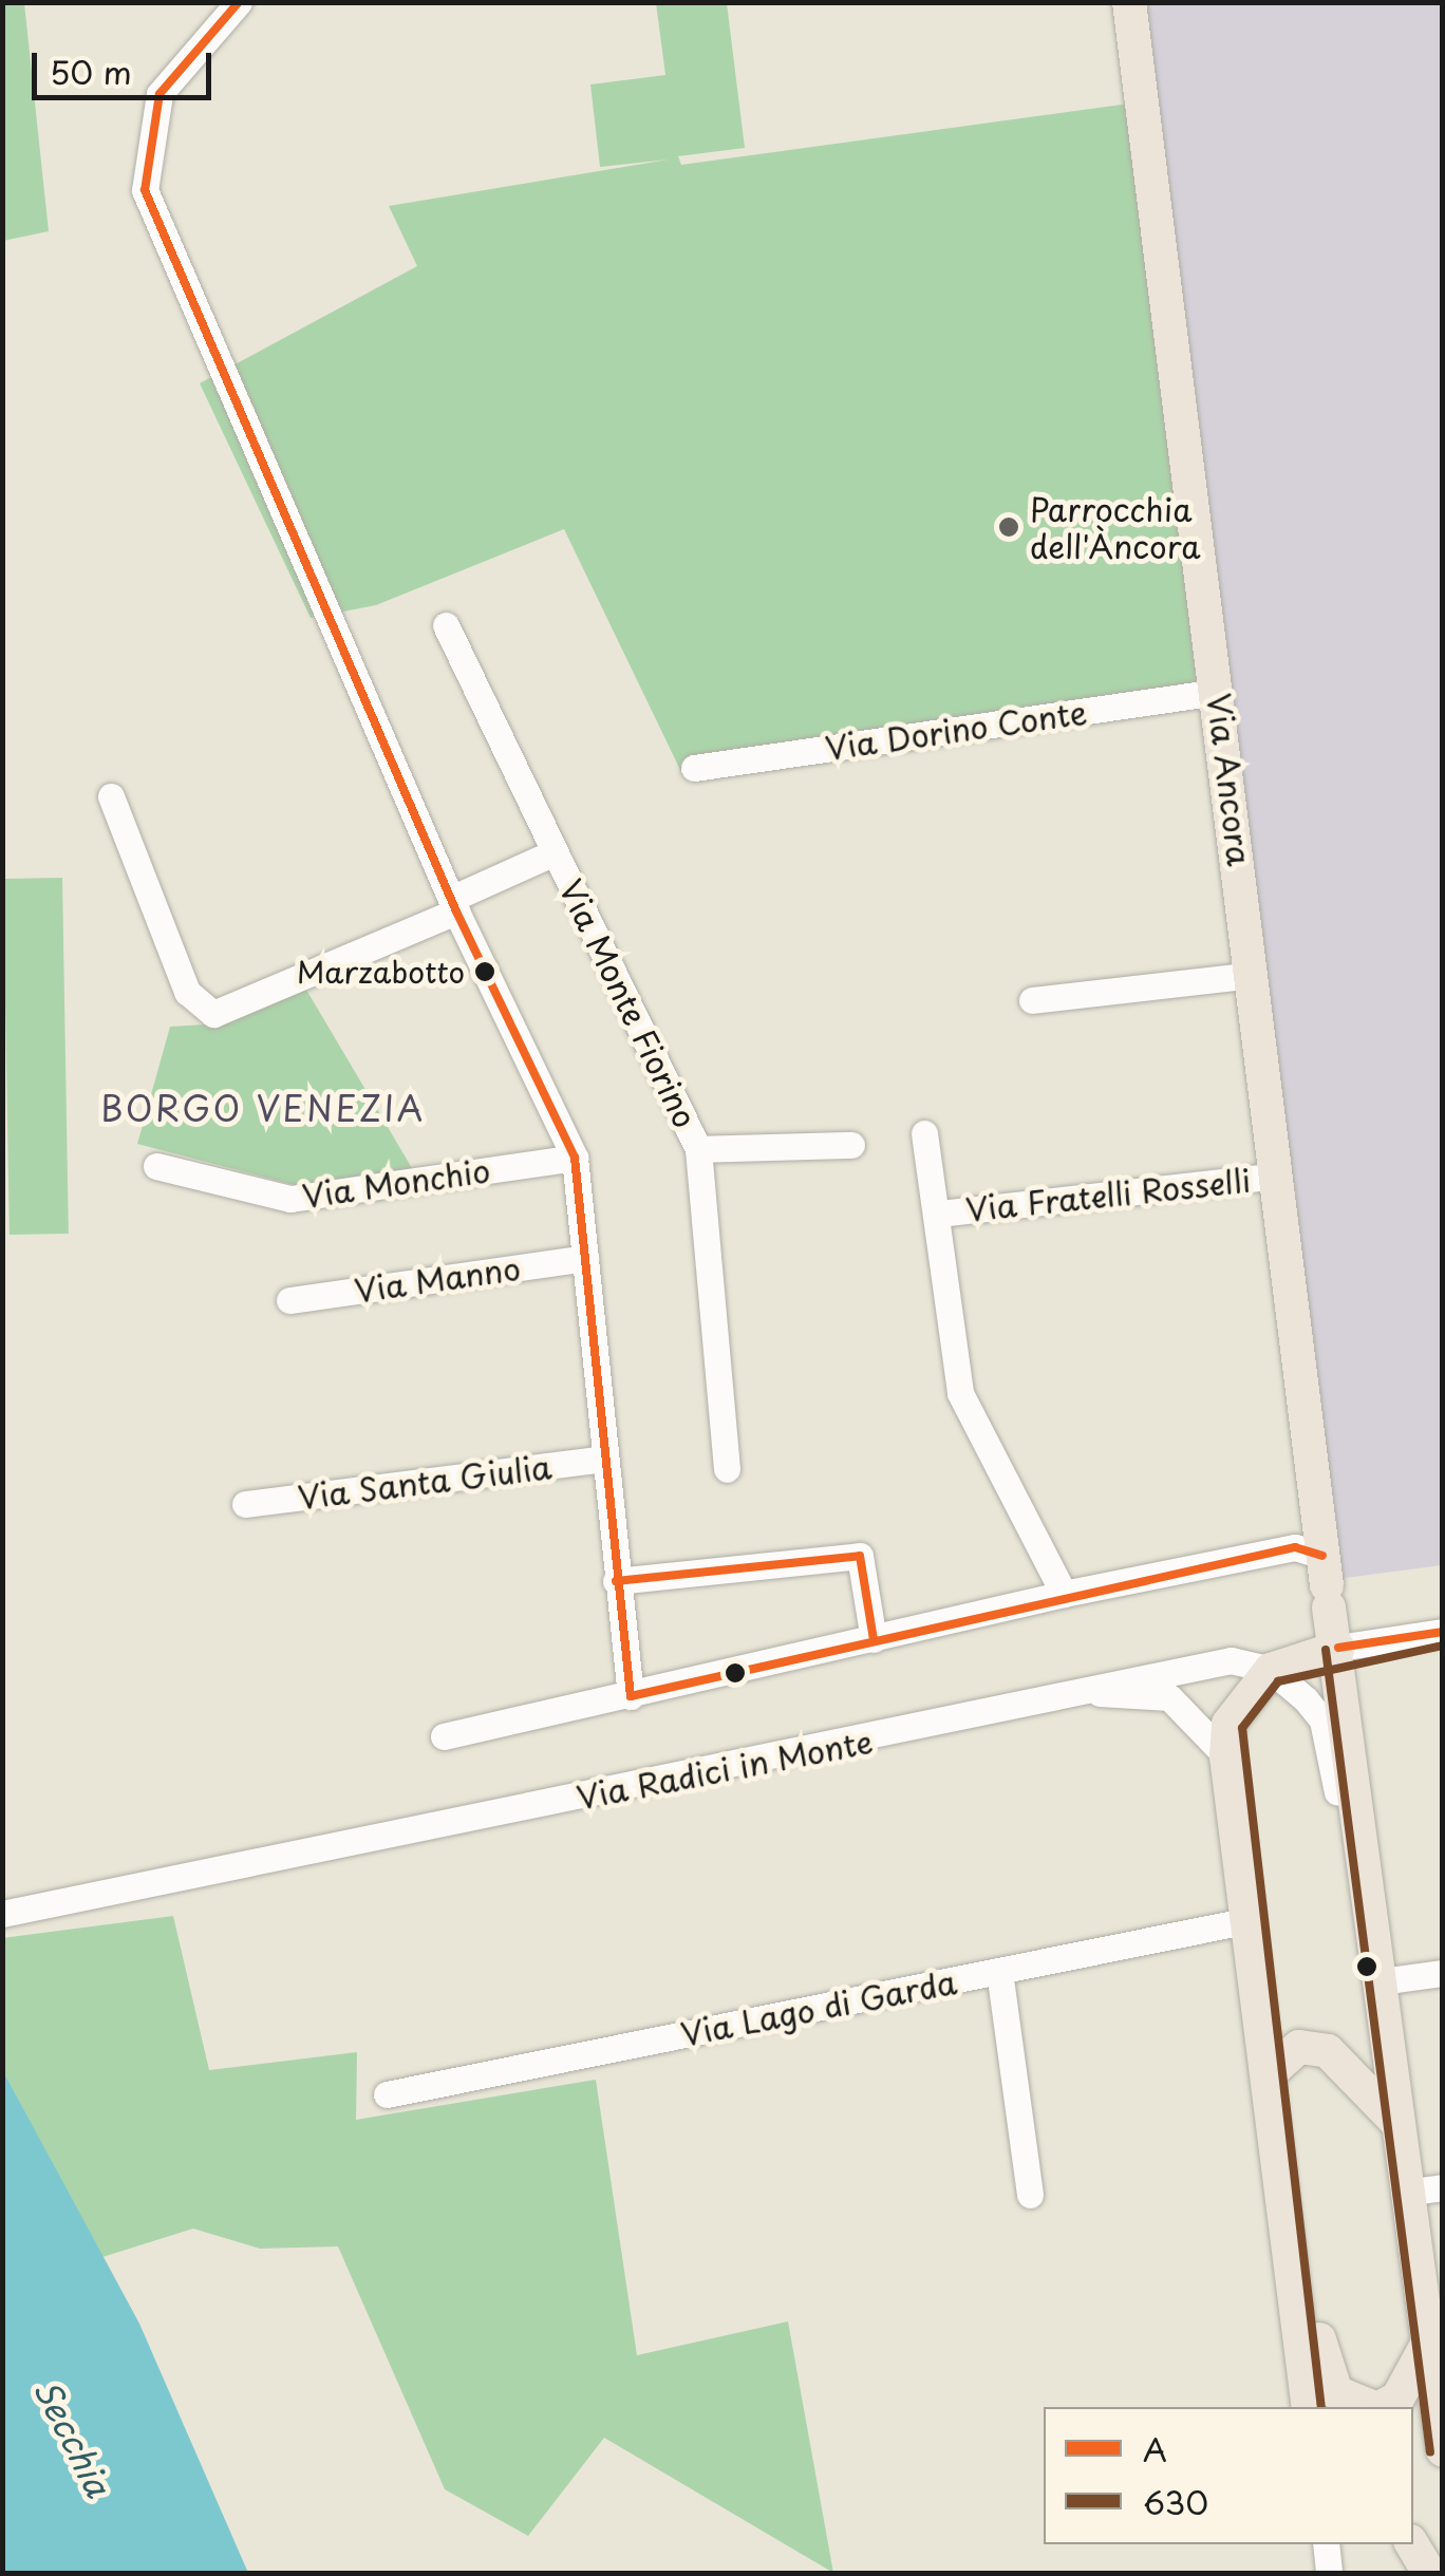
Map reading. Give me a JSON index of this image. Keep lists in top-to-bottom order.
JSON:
{
  "streets": {
    "main road": ["Via Ancora", "Via Radici in Monte"],
    "street": [
      "Via Dorino Conte",
      "Via Monte Fiorino",
      "Via Monchio",
      "Via Fratelli Rosselli",
      "Via Manno",
      "Via Santa Giulia",
      "Via Lago di Garda"
    ]
  },
  "crossings": [
    ["Via Dorino Conte", "Via Ancora"],
    ["Via Ancora", "Via Fratelli Rosselli"],
    ["Via Ancora", "Via Radici in Monte"]
  ],
  "districts": ["BORGO VENEZIA"],
  "water": ["Secchia"],
  "places": ["Parrocchia dell'Àncora", "Marzabotto"],
  "lines": ["transit line A", "transit line 630"],
  "legend": ["A", "630"],
  "scale_bar": "50 m"
}
